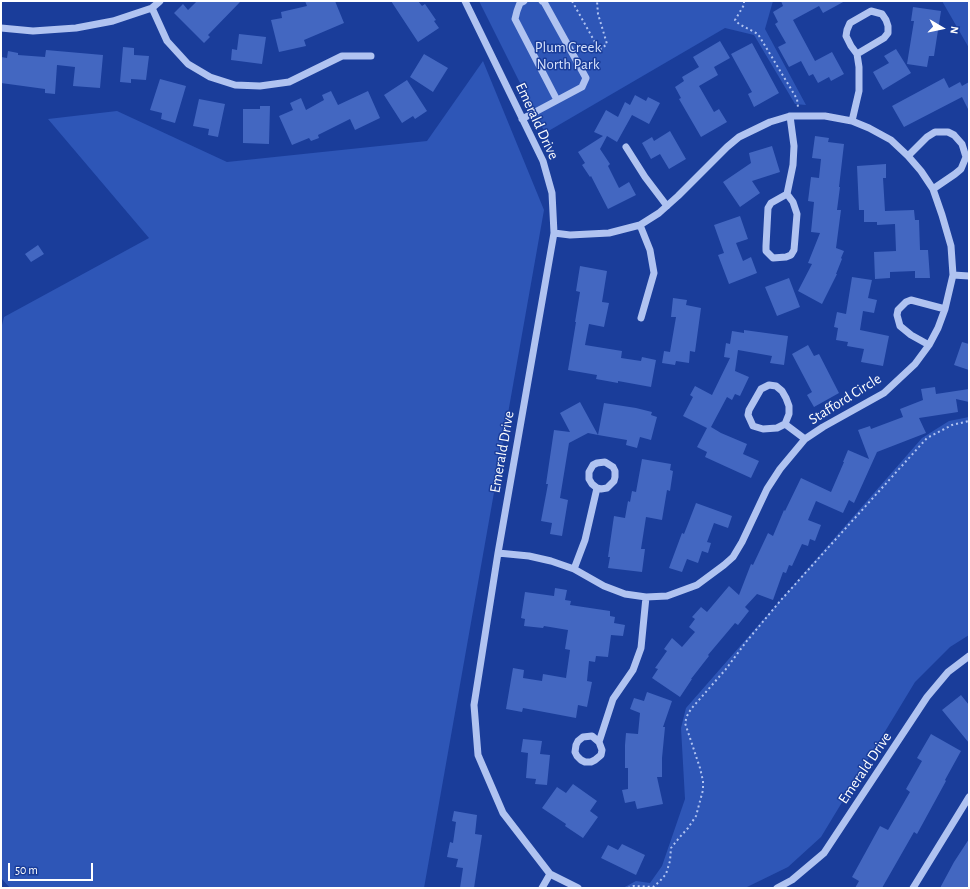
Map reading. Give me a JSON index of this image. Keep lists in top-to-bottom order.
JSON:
{
  "streets": {
    "street": ["Emerald Drive", "Stafford Circle"]
  },
  "crossings": [
    ["Emerald Drive", "Stafford Circle"]
  ],
  "parks": ["Plum Creek North Park"],
  "scale_bar": "50 m",
  "north": "right"
}
